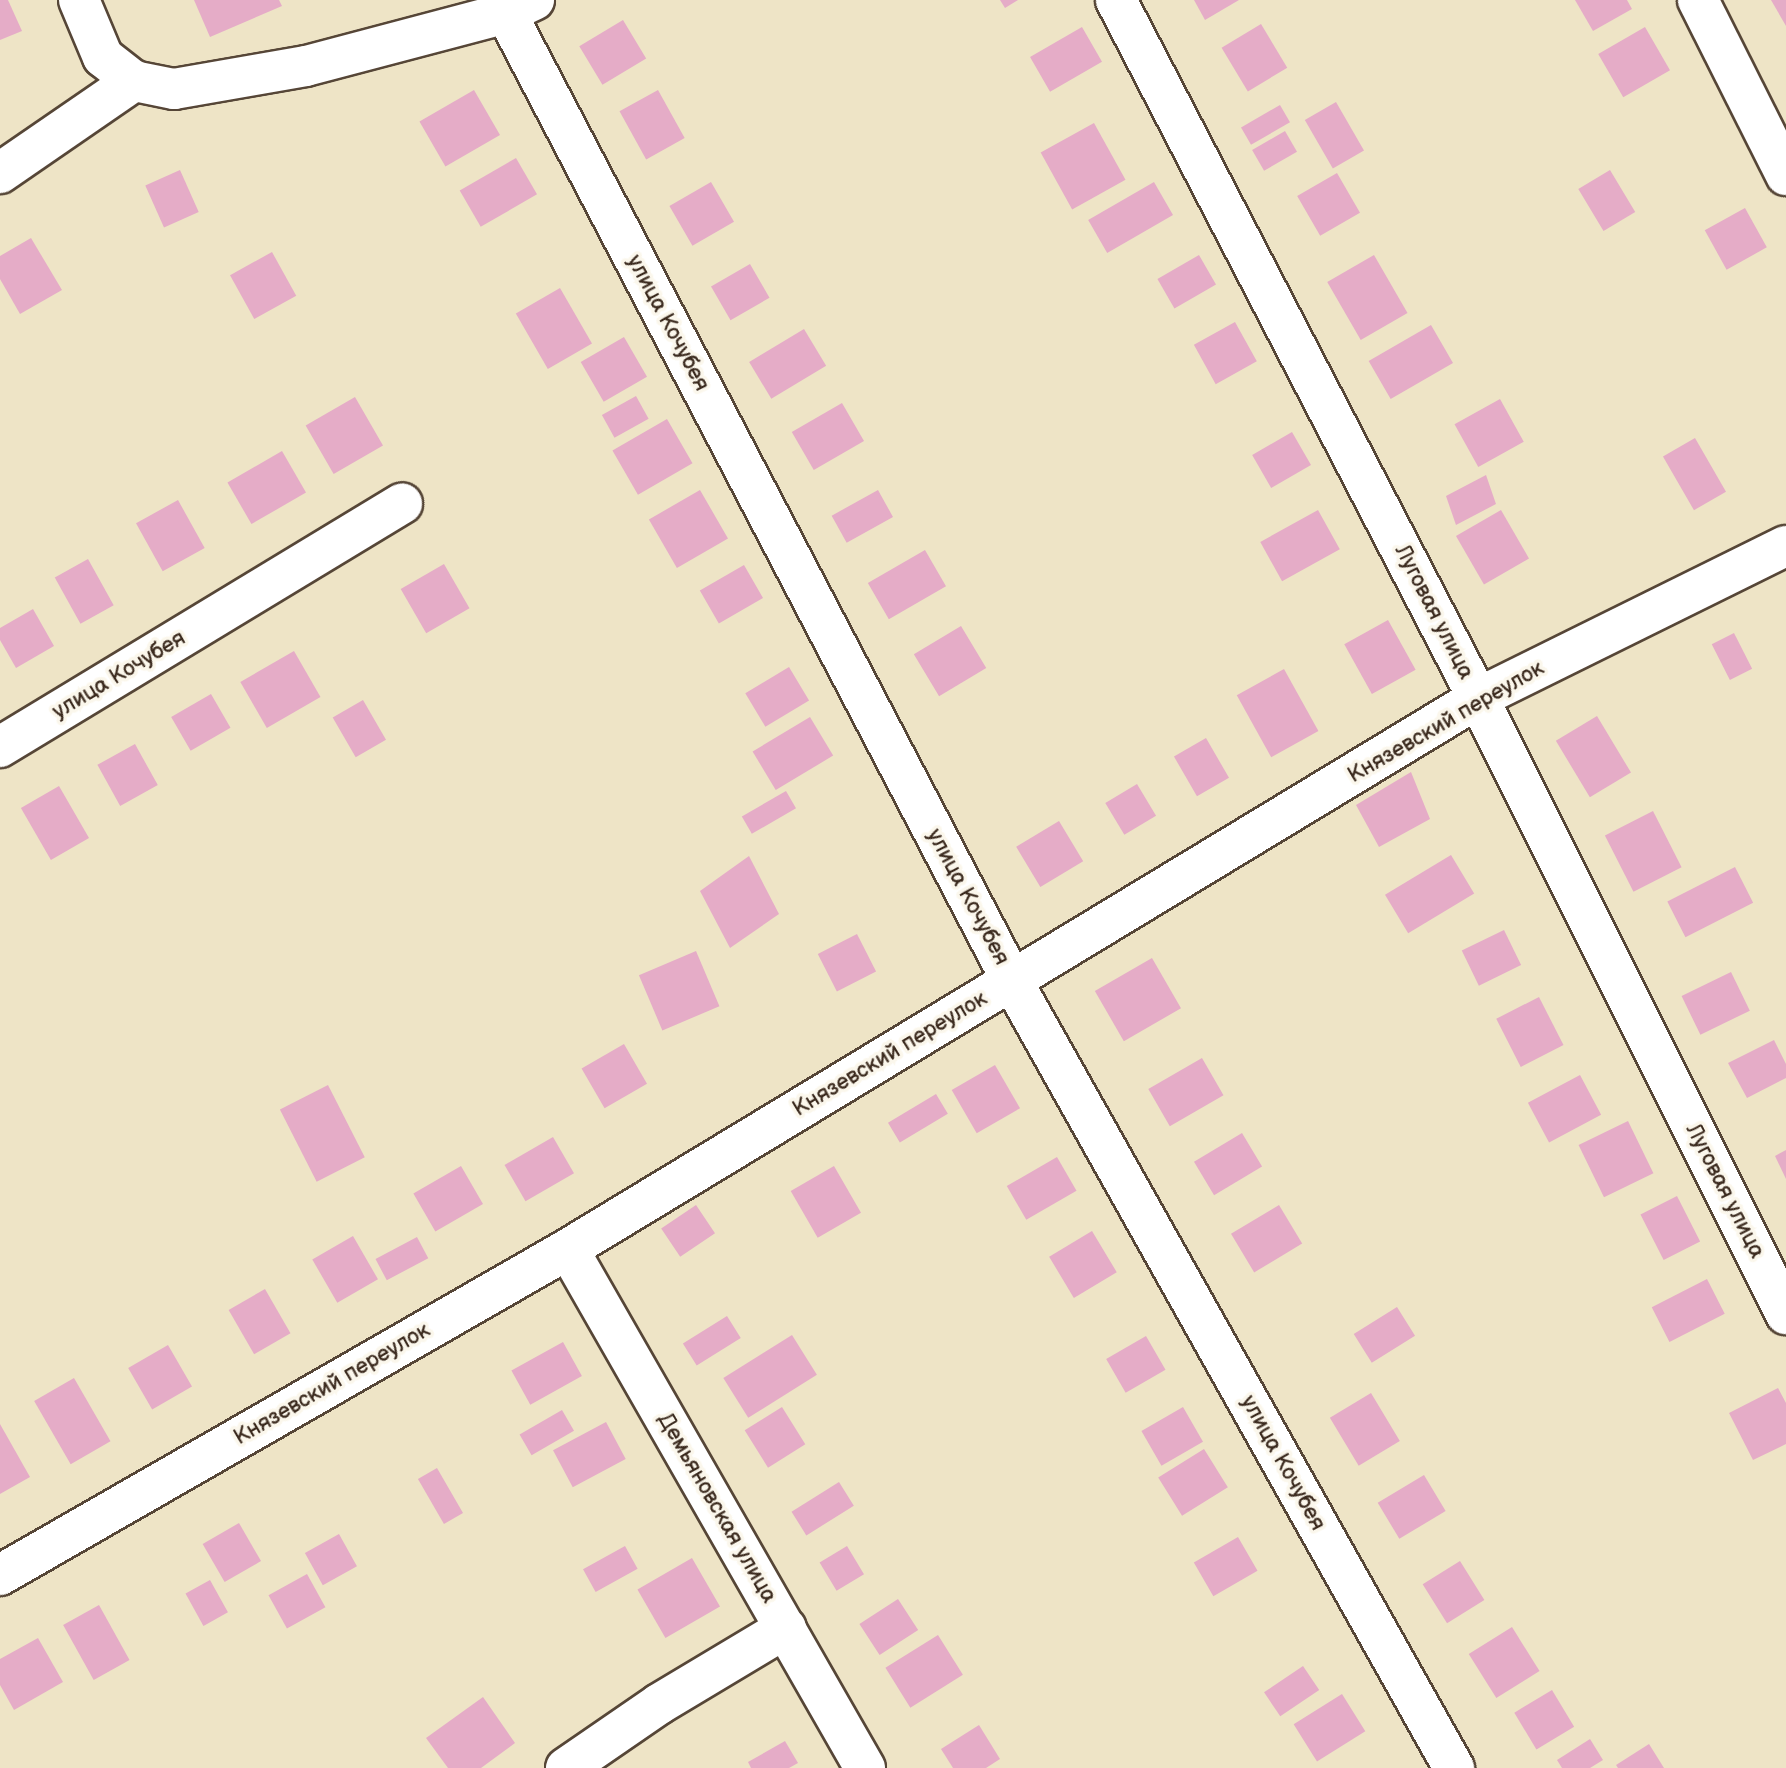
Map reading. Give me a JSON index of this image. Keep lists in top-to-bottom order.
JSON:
{
  "streets": {
    "street": [
      "улица Кочубея",
      "Луговая улица",
      "Князевский переулок",
      "Демьяновская улица"
    ]
  },
  "crossings": [
    ["улица Кочубея", "Князевский переулок"],
    ["Луговая улица", "Князевский переулок"],
    ["Князевский переулок", "Демьяновская улица"]
  ]
}
